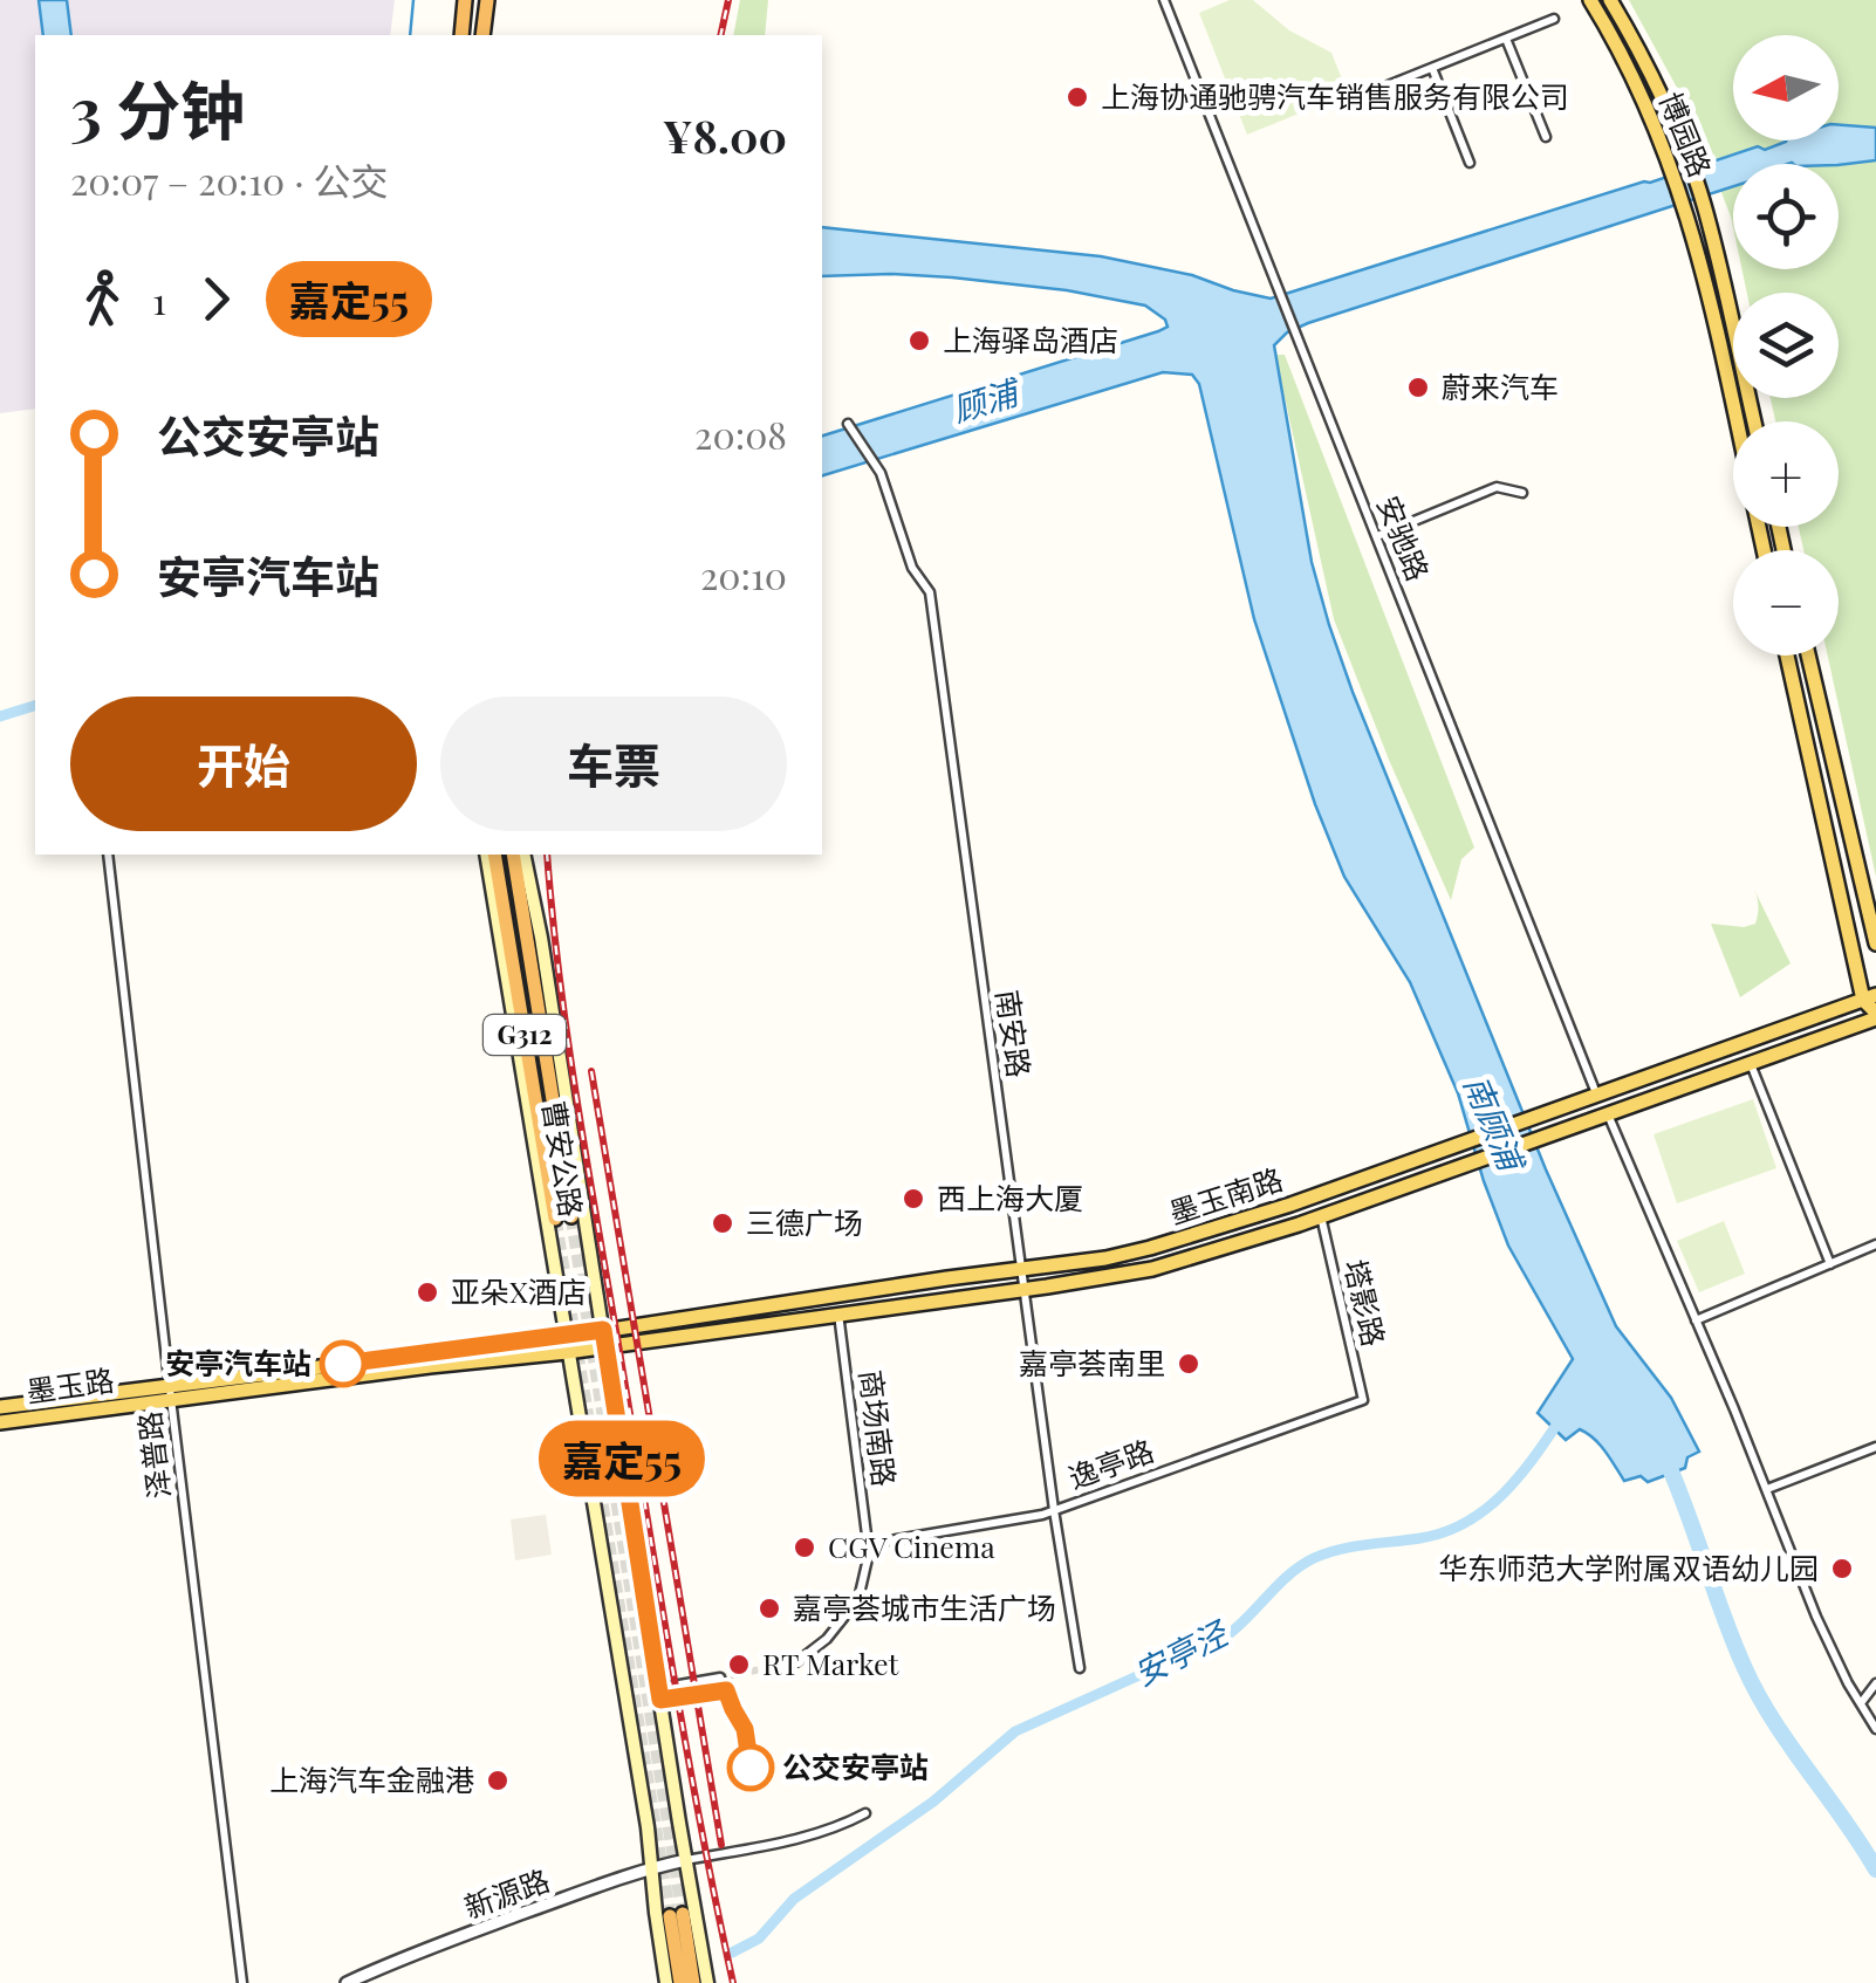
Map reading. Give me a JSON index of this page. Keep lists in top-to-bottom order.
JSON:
{
  "streets": {
    "highway": ["G312", "曹安公路"],
    "main road": ["博园路", "墨玉南路", "墨玉路"],
    "street": [
      "安驰路",
      "南安路",
      "塔影路",
      "商场南路",
      "泽普路",
      "逸亭路",
      "新源路"
    ]
  },
  "crossings": [
    ["安驰路", "墨玉南路"],
    ["南安路", "墨玉南路"],
    ["南安路", "逸亭路"],
    ["曹安公路", "墨玉南路"],
    ["曹安公路", "墨玉路"],
    ["曹安公路", "新源路"],
    ["墨玉南路", "塔影路"],
    ["墨玉南路", "墨玉路"],
    ["墨玉南路", "商场南路"],
    ["塔影路", "逸亭路"],
    ["墨玉路", "泽普路"],
    ["商场南路", "逸亭路"]
  ],
  "water": ["顾浦", "南顾浦", "安亭泾"],
  "places": [
    "上海协通驰骋汽车销售服务有限公司",
    "上海驿岛酒店",
    "蔚来汽车",
    "西上海大厦",
    "三德广场",
    "亚朵X酒店",
    "安亭汽车站",
    "嘉亭荟南里",
    "CGV Cinema",
    "华东师范大学附属双语幼儿园",
    "嘉亭荟城市生活广场",
    "RT Market",
    "公交安亭站",
    "上海汽车金融港"
  ],
  "lines": ["bus line 嘉定55"],
  "north": "left",
  "page": {
    "on_map": "嘉定55",
    "map_buttons": ["+", "−"],
    "heading": ["3 分钟", "20:07 – 20:10 · 公交", "¥8.00"],
    "legs": ["1", "嘉定55"],
    "list": [
      {
        "name": "公交安亭站",
        "value": "20:08"
      },
      {
        "name": "安亭汽车站",
        "value": "20:10"
      }
    ],
    "buttons": ["开始", "车票"]
  }
}
